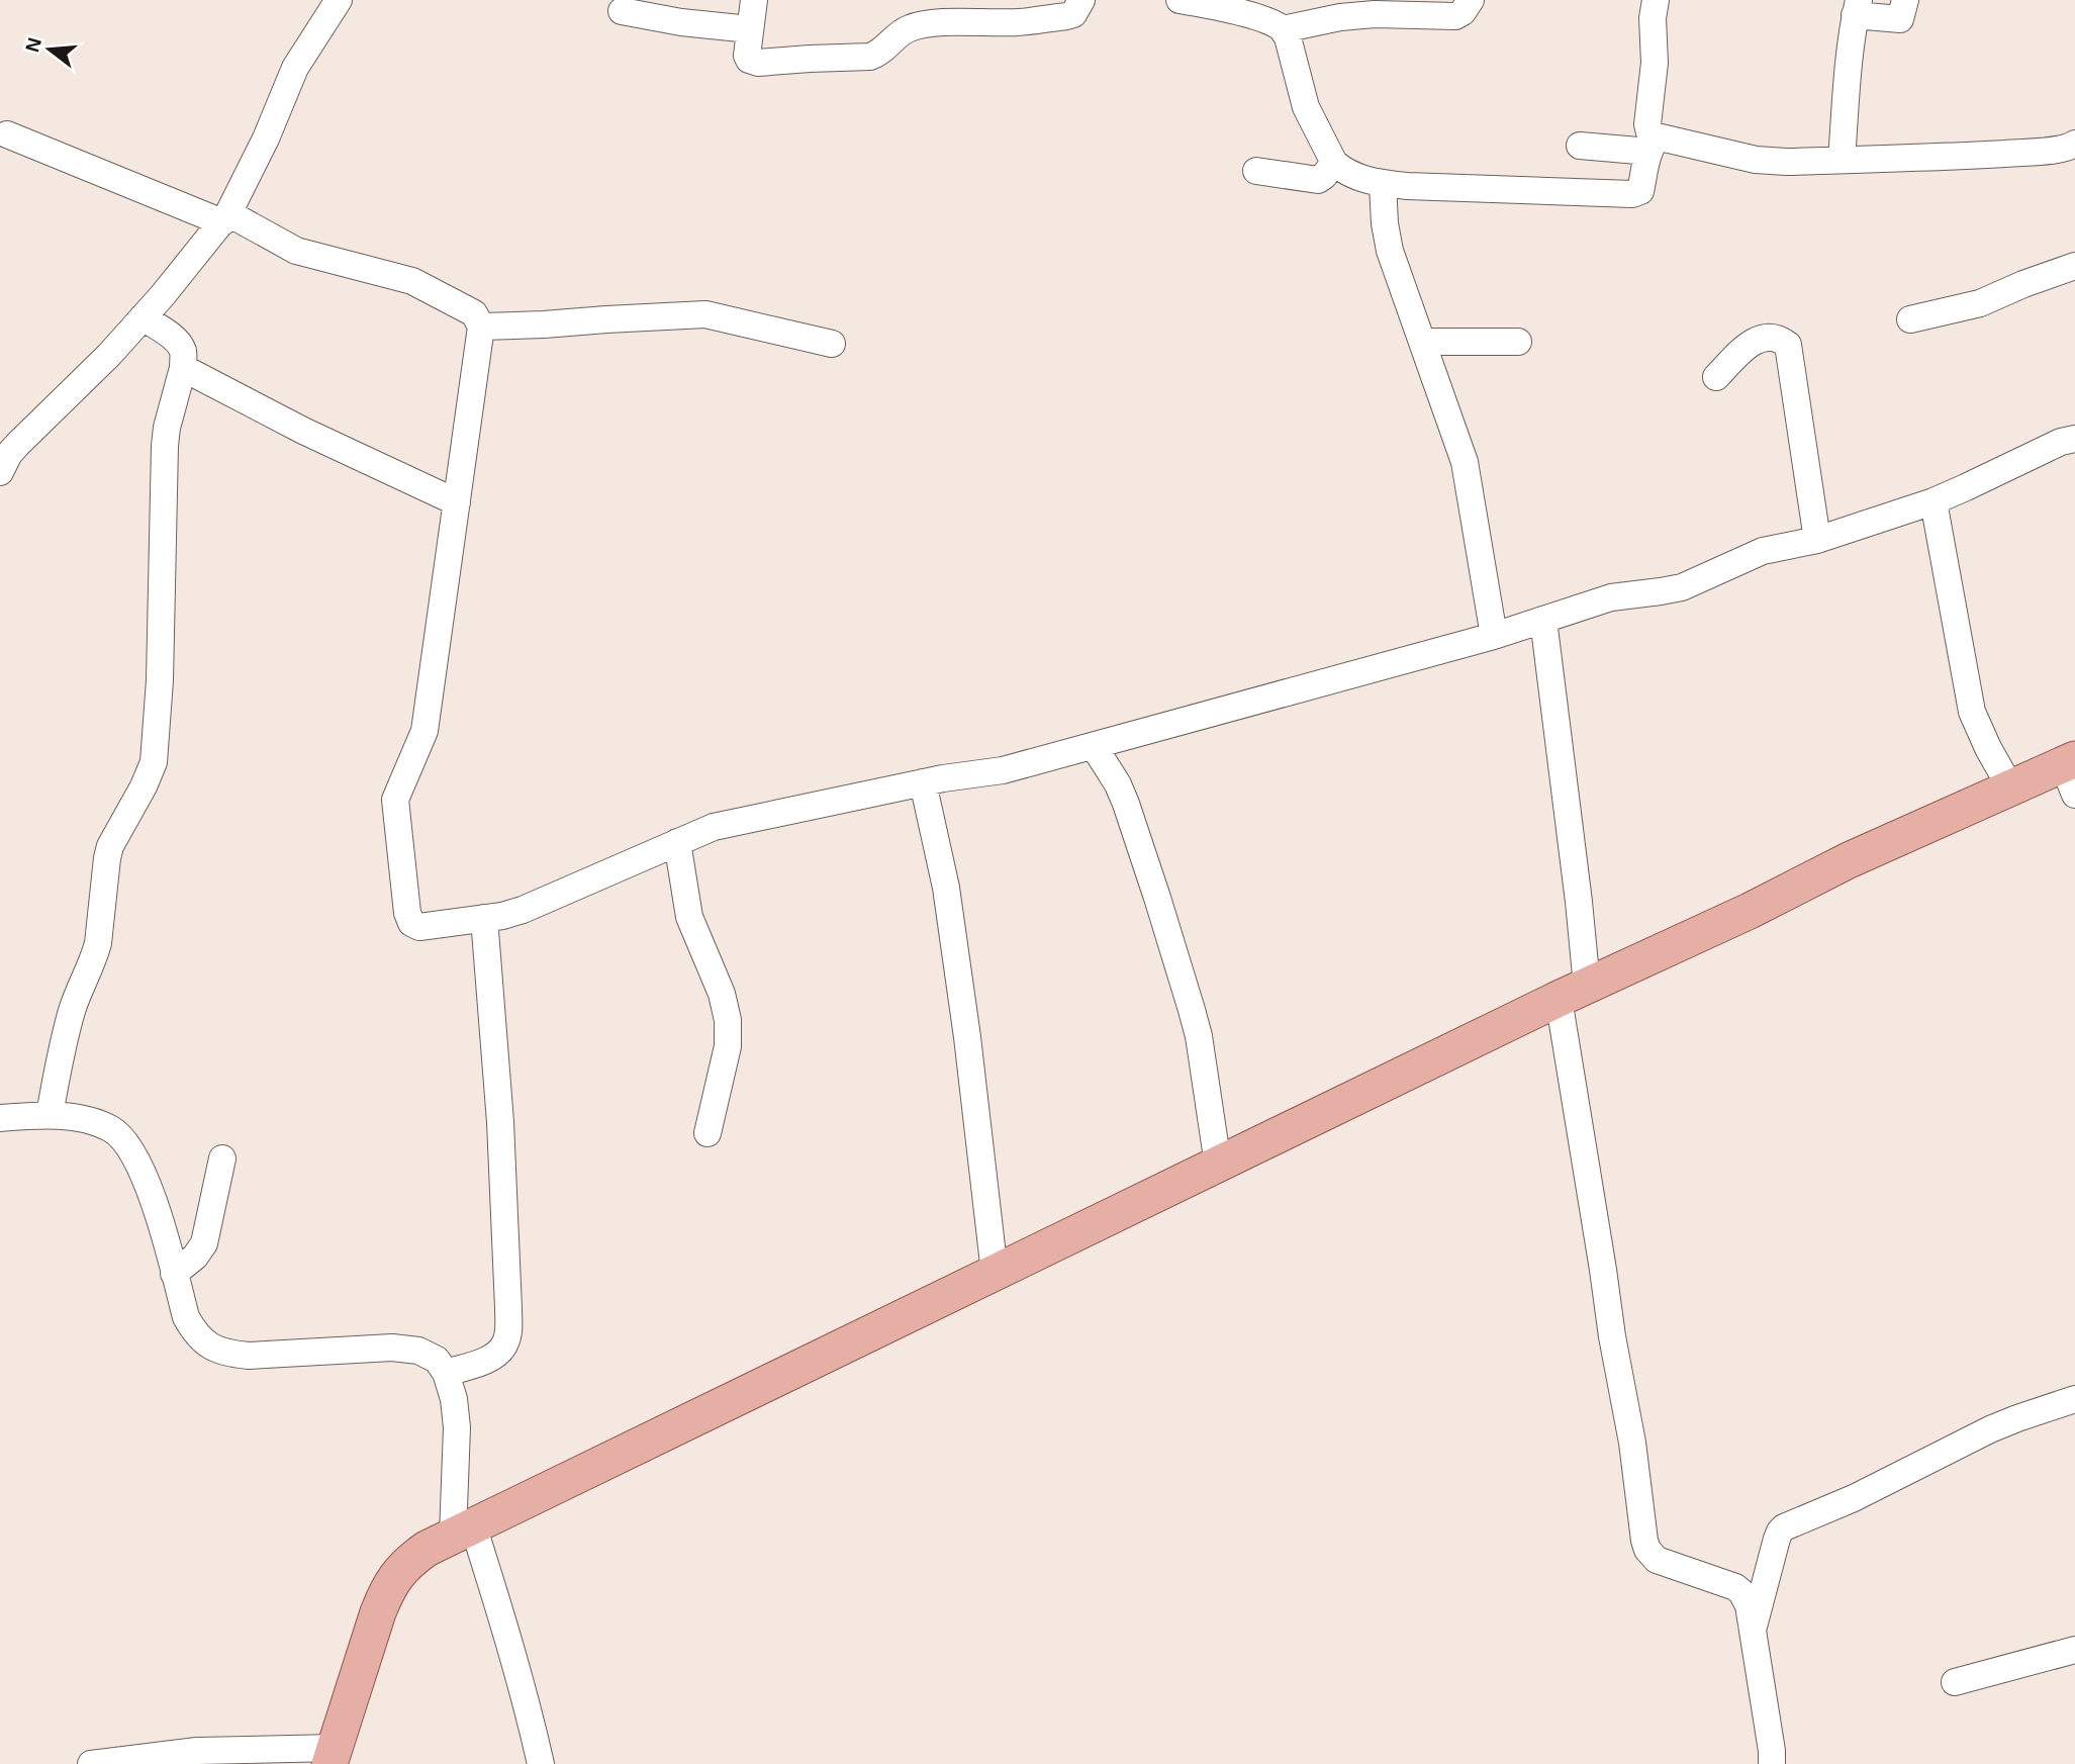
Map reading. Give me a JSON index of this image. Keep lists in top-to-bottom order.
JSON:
{
  "north": "left"
}
